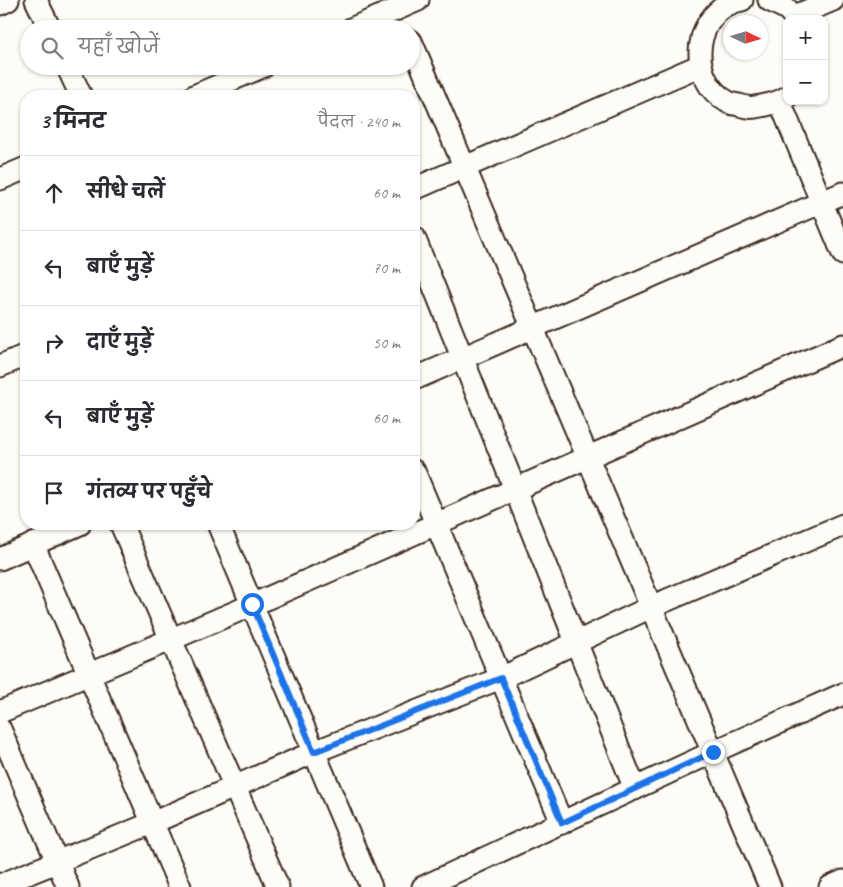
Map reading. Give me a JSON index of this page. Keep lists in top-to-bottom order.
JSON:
{
  "north": "right",
  "page": {
    "map_buttons": ["+", "−"],
    "search": "यहाँ खोजें",
    "heading": ["3 मिनट", "पैदल · 240 m"],
    "list": [
      ["सीधे चलें", "60 m"],
      ["बाएँ मुड़ें", "70 m"],
      ["दाएँ मुड़ें", "50 m"],
      ["बाएँ मुड़ें", "60 m"],
      "गंतव्य पर पहुँचे"
    ]
  }
}
